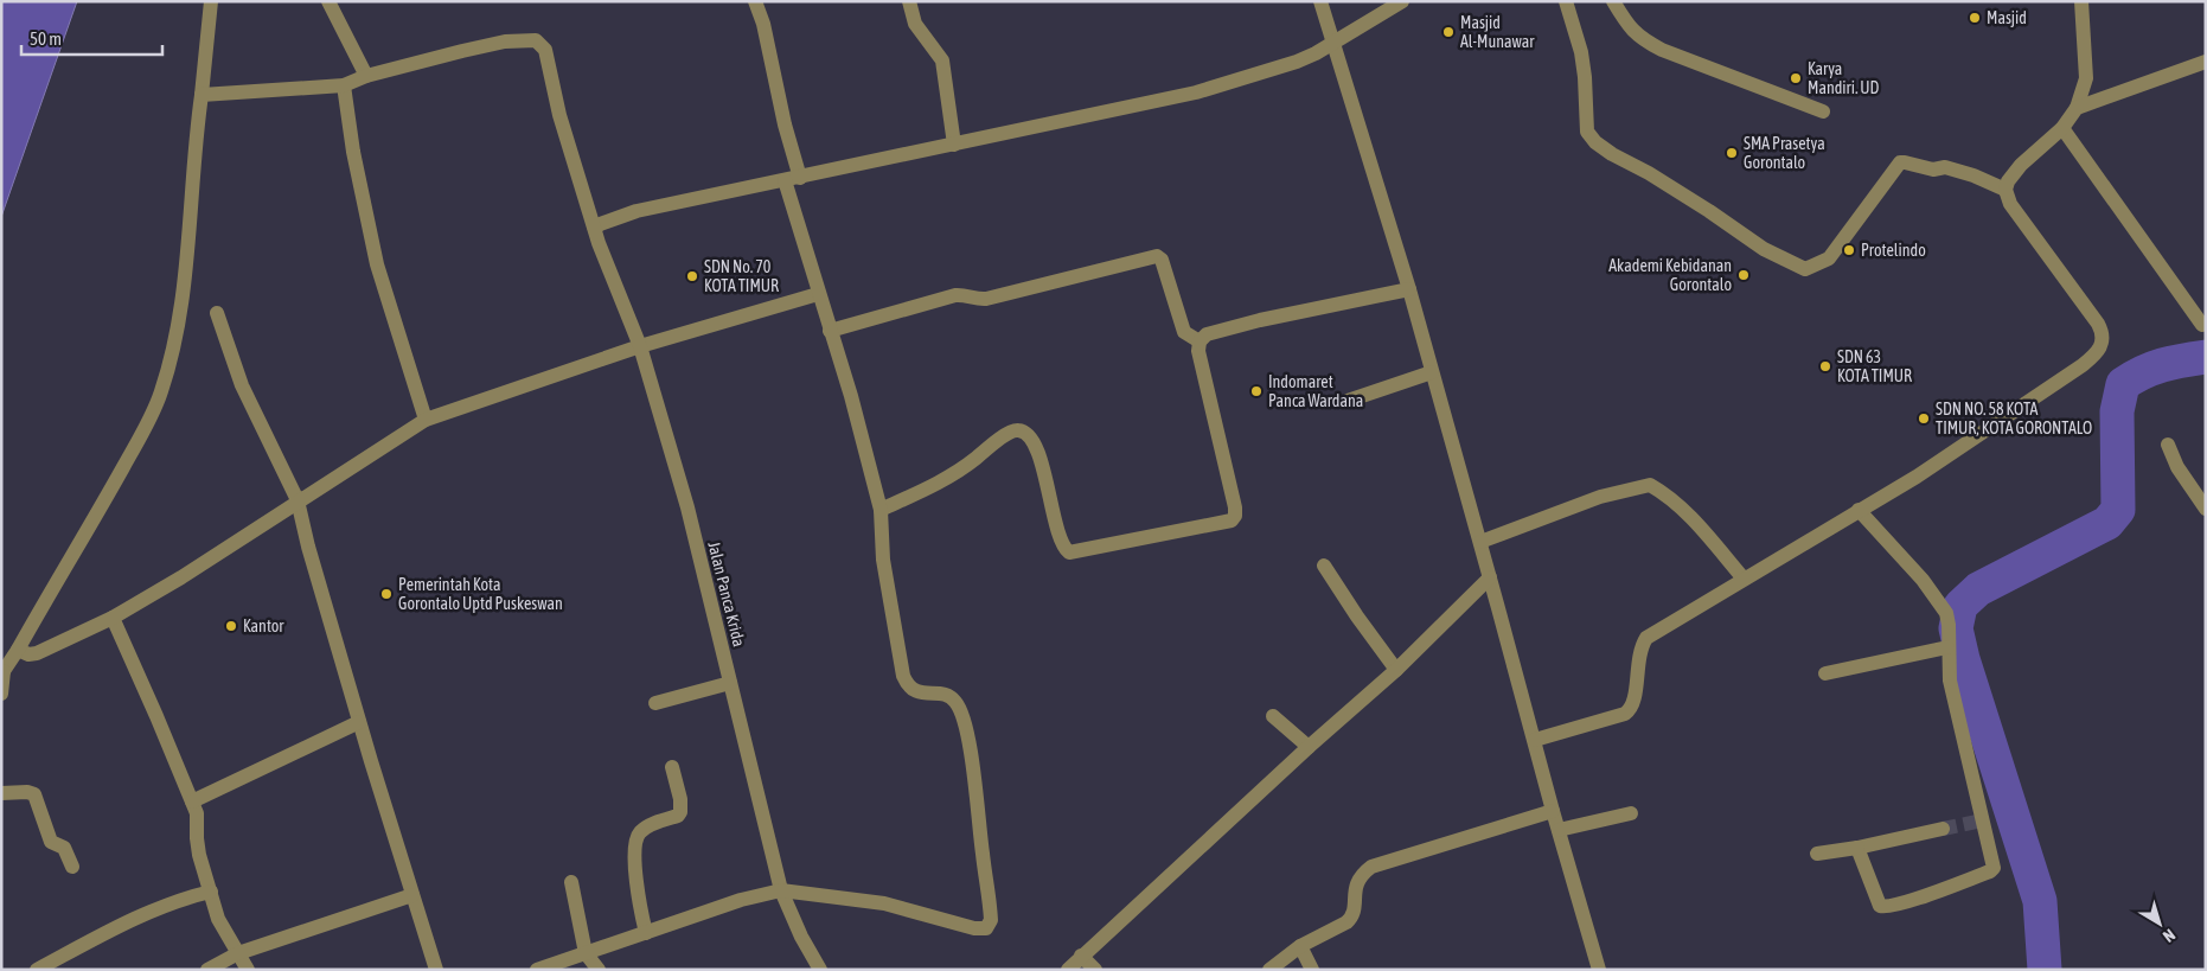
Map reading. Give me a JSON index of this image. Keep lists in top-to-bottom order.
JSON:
{
  "streets": {
    "street": ["Jalan Panca Krida"]
  },
  "places": [
    "Masjid",
    "Masjid Al-Munawar",
    "Karya Mandiri. UD",
    "SMA Prasetya Gorontalo",
    "Protelindo",
    "Akademi Kebidanan Gorontalo",
    "SDN No. 70 KOTA TIMUR",
    "SDN 63 KOTA TIMUR",
    "Indomaret Panca Wardana",
    "SDN NO. 58 KOTA TIMUR, KOTA GORONTALO",
    "Pemerintah Kota Gorontalo Uptd Puskeswan",
    "Kantor"
  ],
  "scale_bar": "50 m",
  "north": "bottom right"
}
